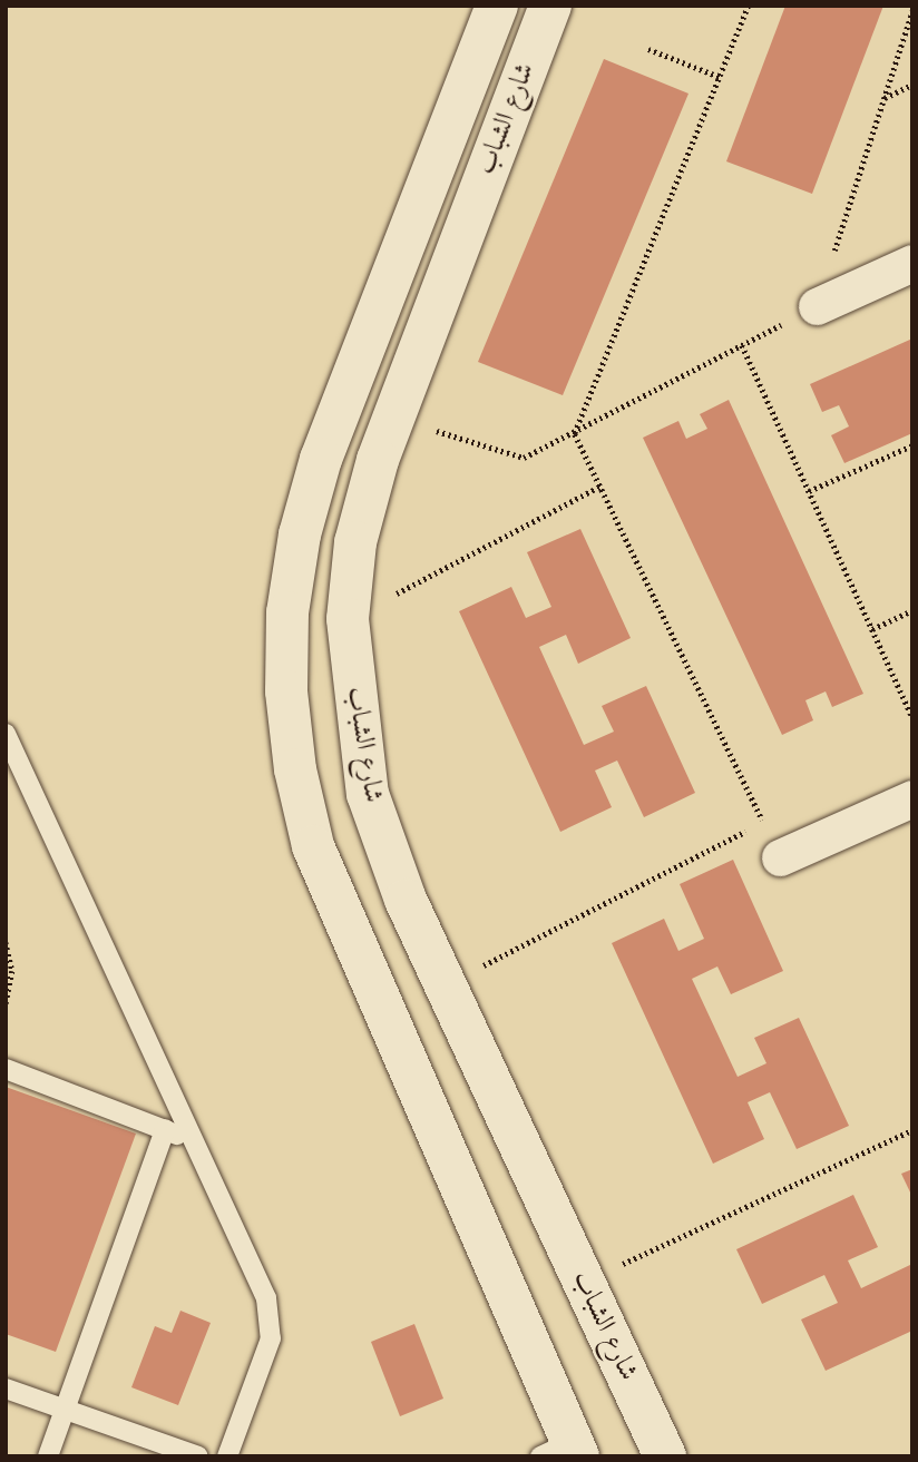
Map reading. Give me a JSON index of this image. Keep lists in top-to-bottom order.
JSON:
{
  "streets": {
    "street": ["شارع الشباب"]
  }
}
